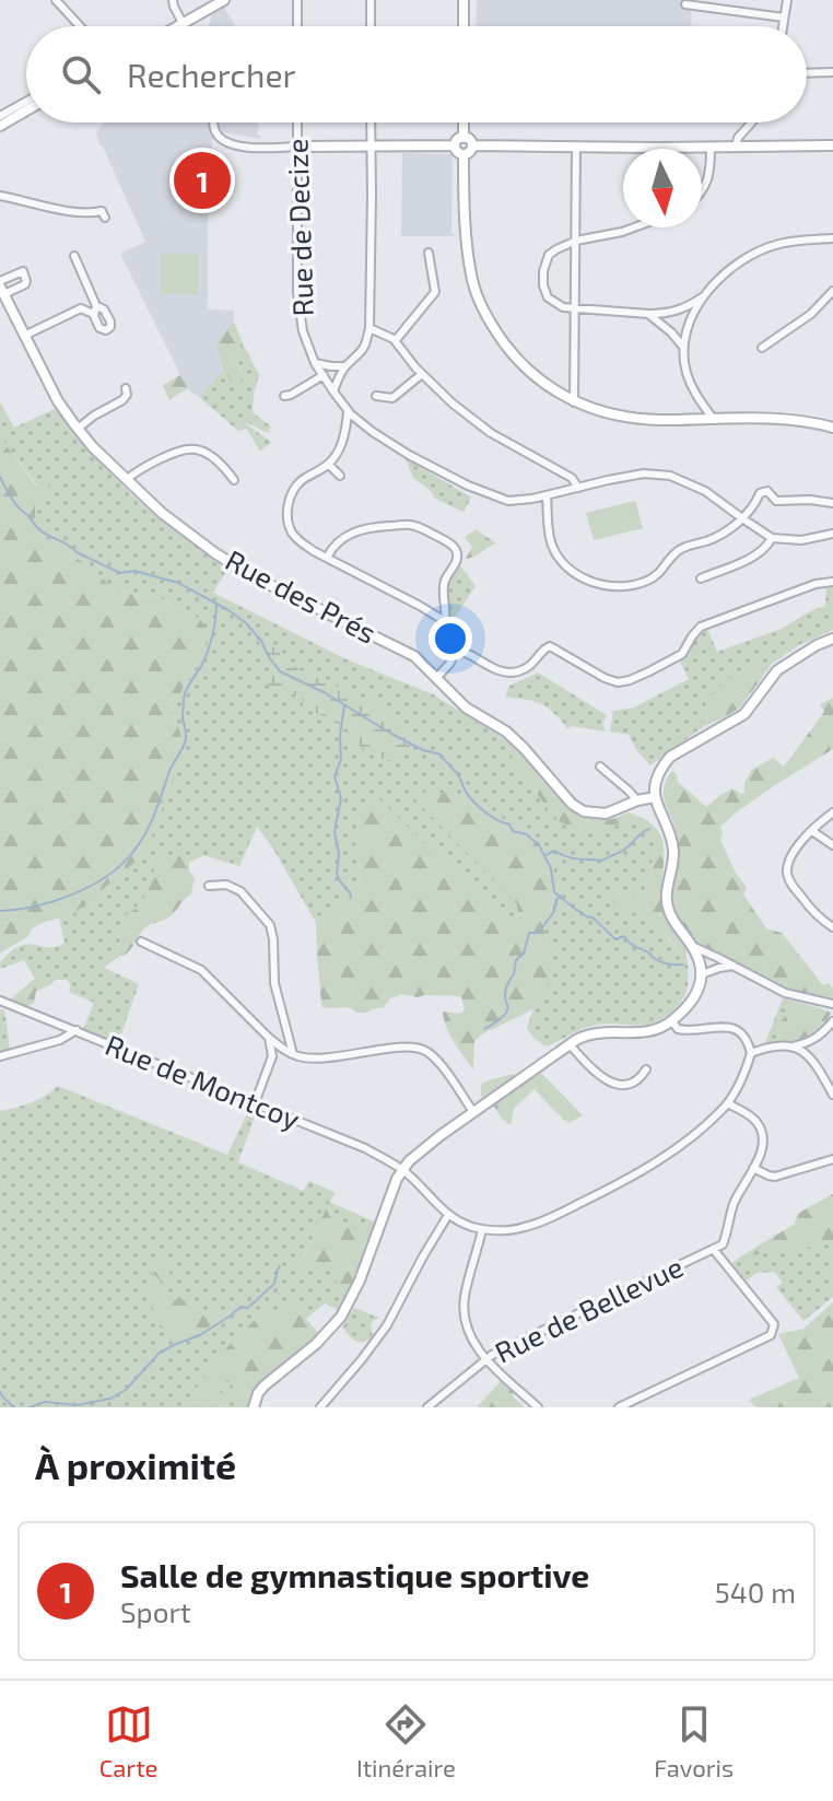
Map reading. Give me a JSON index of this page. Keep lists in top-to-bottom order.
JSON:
{
  "streets": {
    "street": [
      "Rue de Decize",
      "Rue des Prés",
      "Rue de Montcoy",
      "Rue de Bellevue"
    ]
  },
  "north": "bottom",
  "page": {
    "search": "Rechercher",
    "pins": "1",
    "heading": "À proximité",
    "list": [
      {
        "mark": "1",
        "name": "Salle de gymnastique sportive",
        "note": "Sport",
        "value": "540 m"
      }
    ],
    "nav": ["Carte", "Itinéraire", "Favoris"]
  }
}
